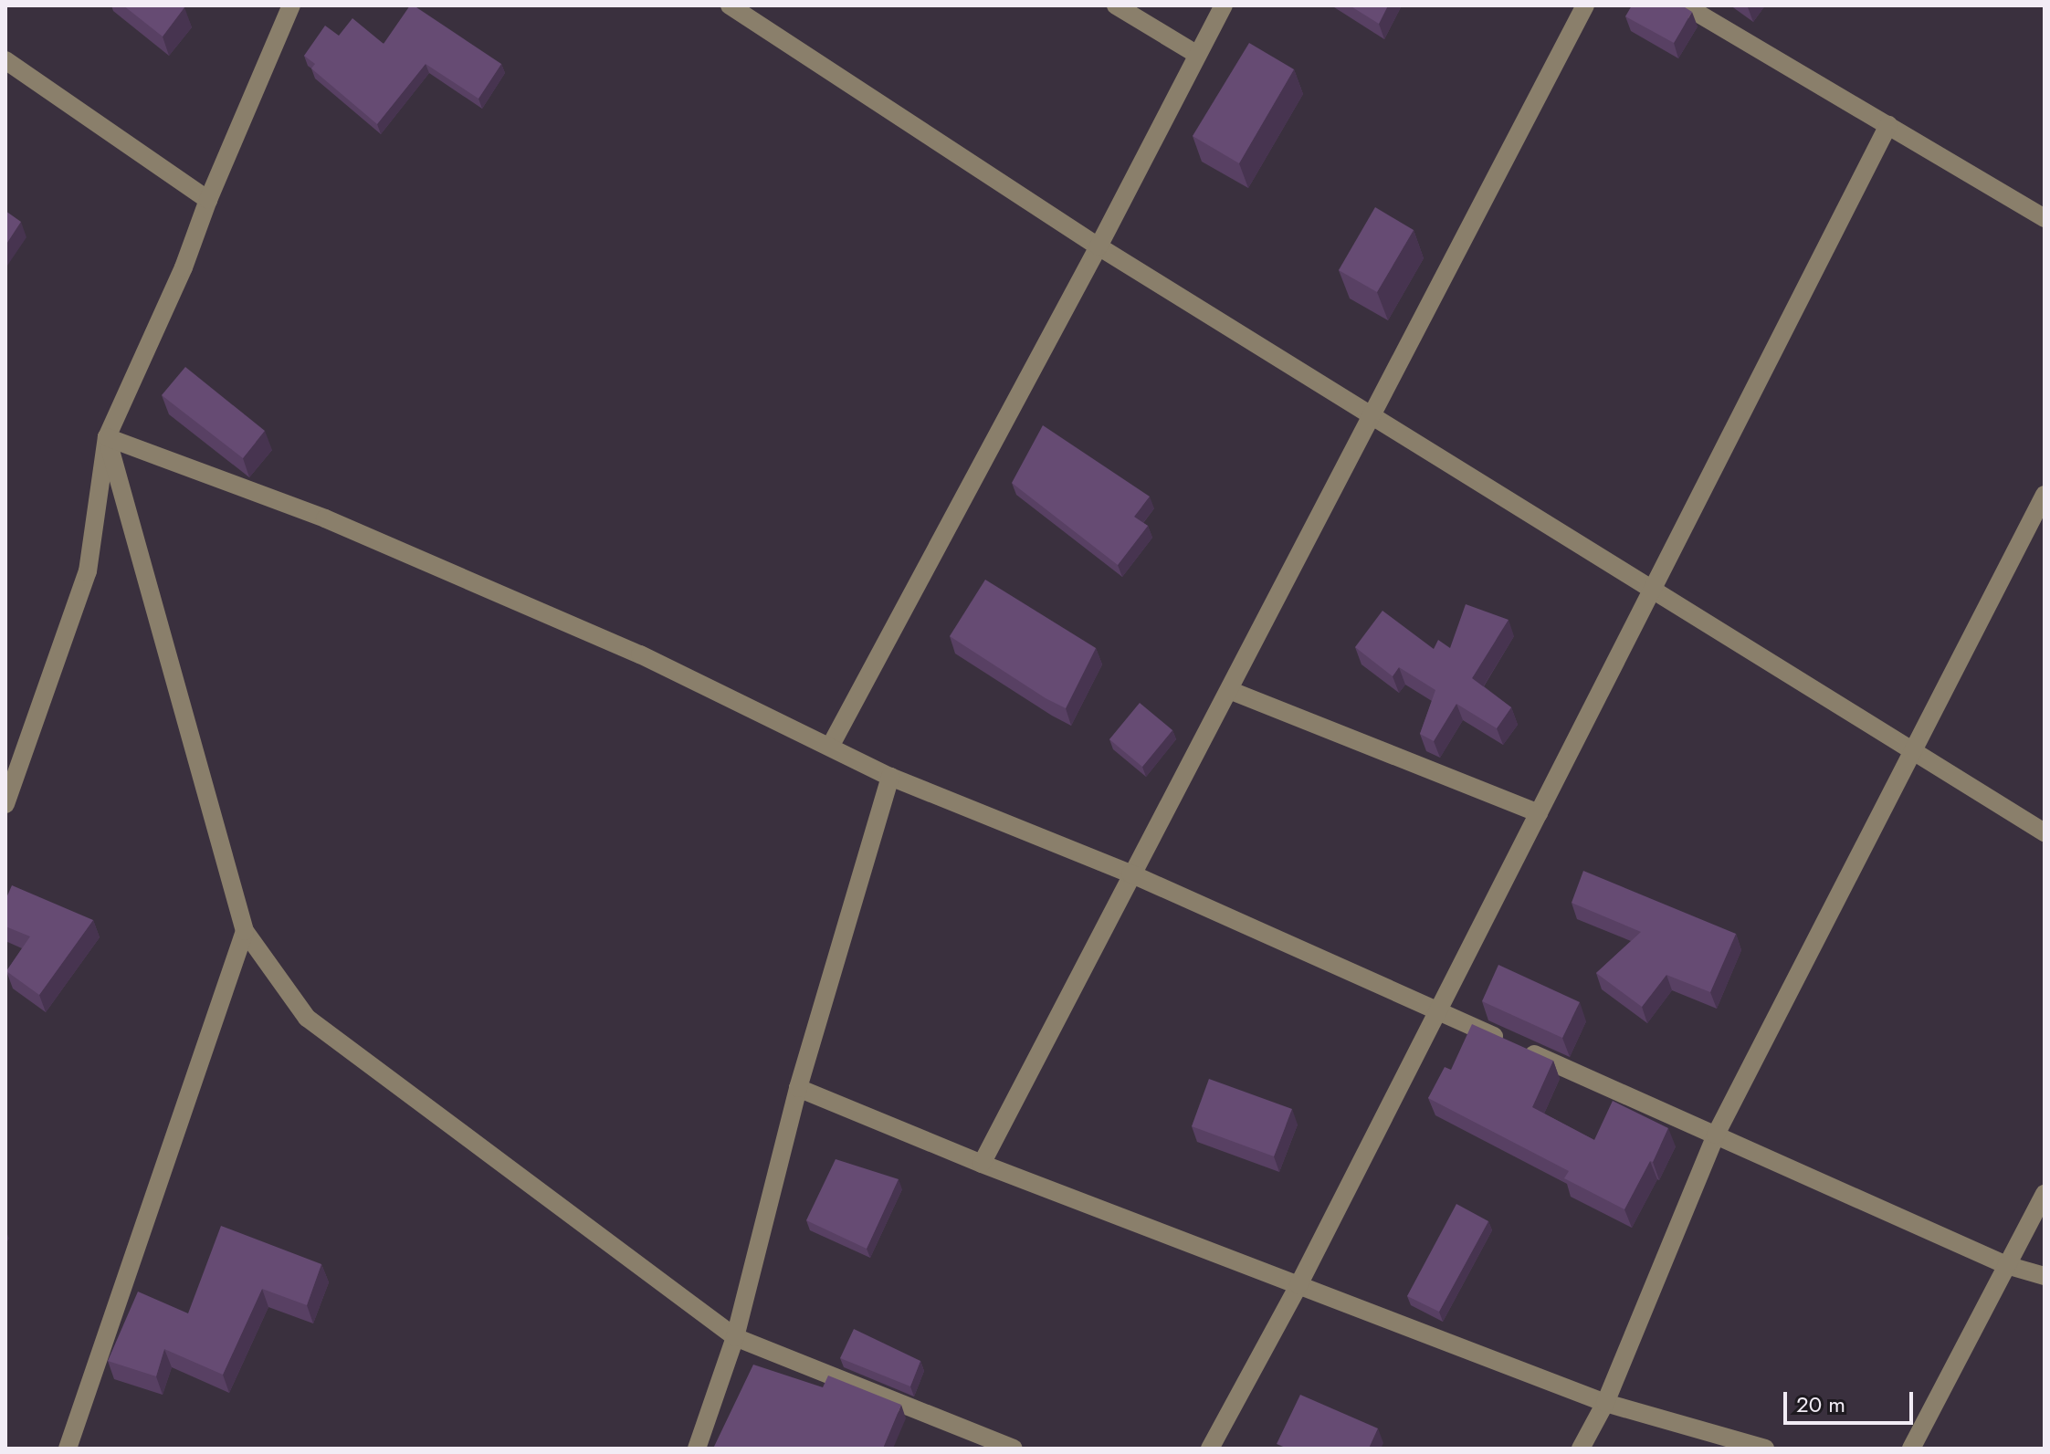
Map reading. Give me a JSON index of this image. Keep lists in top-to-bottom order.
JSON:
{
  "scale_bar": "20 m"
}
